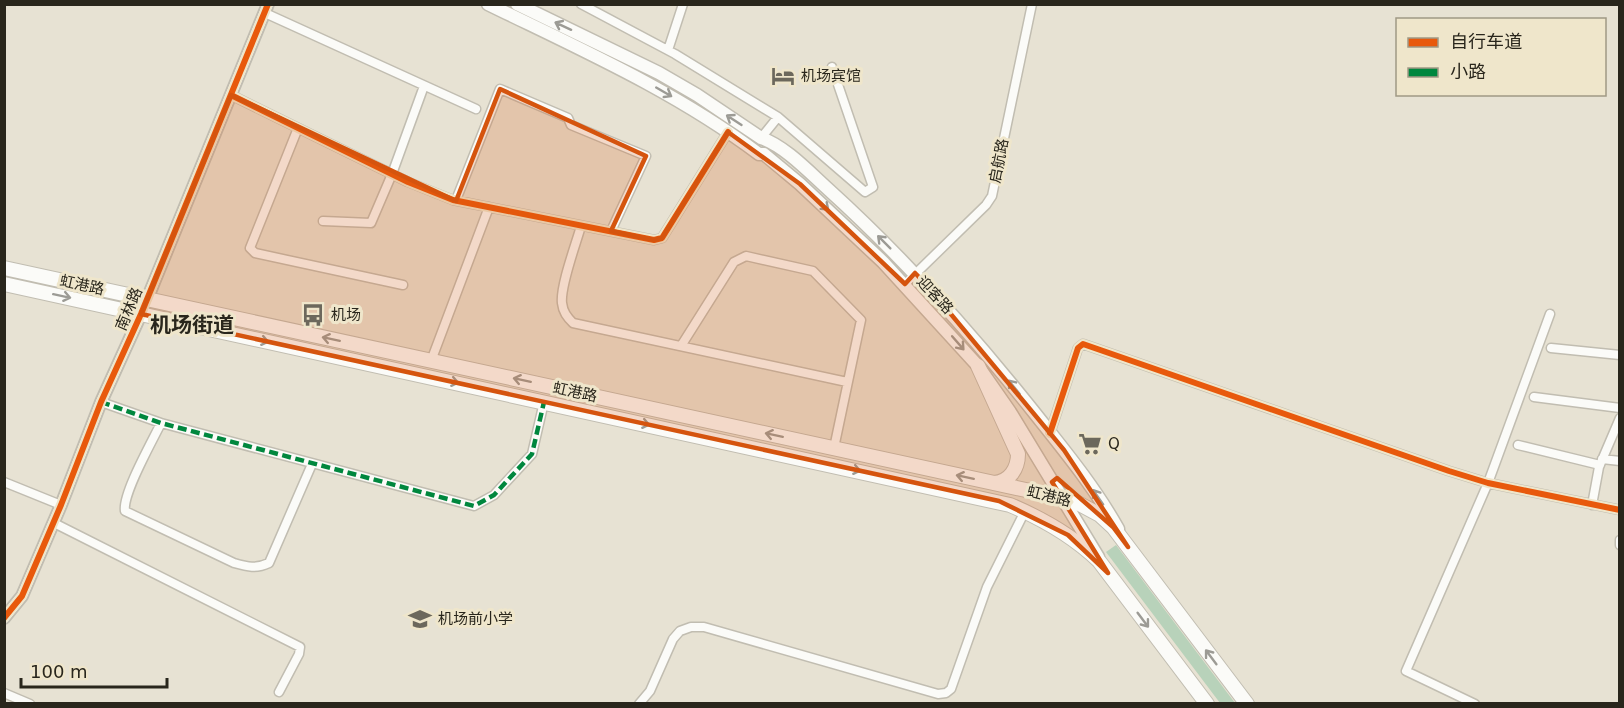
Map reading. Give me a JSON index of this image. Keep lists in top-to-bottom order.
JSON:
{
  "streets": {
    "highway": ["虹港路", "迎客路"],
    "street": ["启航路", "南林路"]
  },
  "crossings": [
    ["启航路", "迎客路"],
    ["虹港路", "迎客路"],
    ["虹港路", "南林路"]
  ],
  "districts": ["机场街道"],
  "places": {
    "hotel": ["机场宾馆"],
    "bus stop": ["机场"],
    "supermarket": ["Q"],
    "school or university": ["机场前小学"]
  },
  "legend": ["自行车道", "小路"],
  "scale_bar": "100 m"
}
